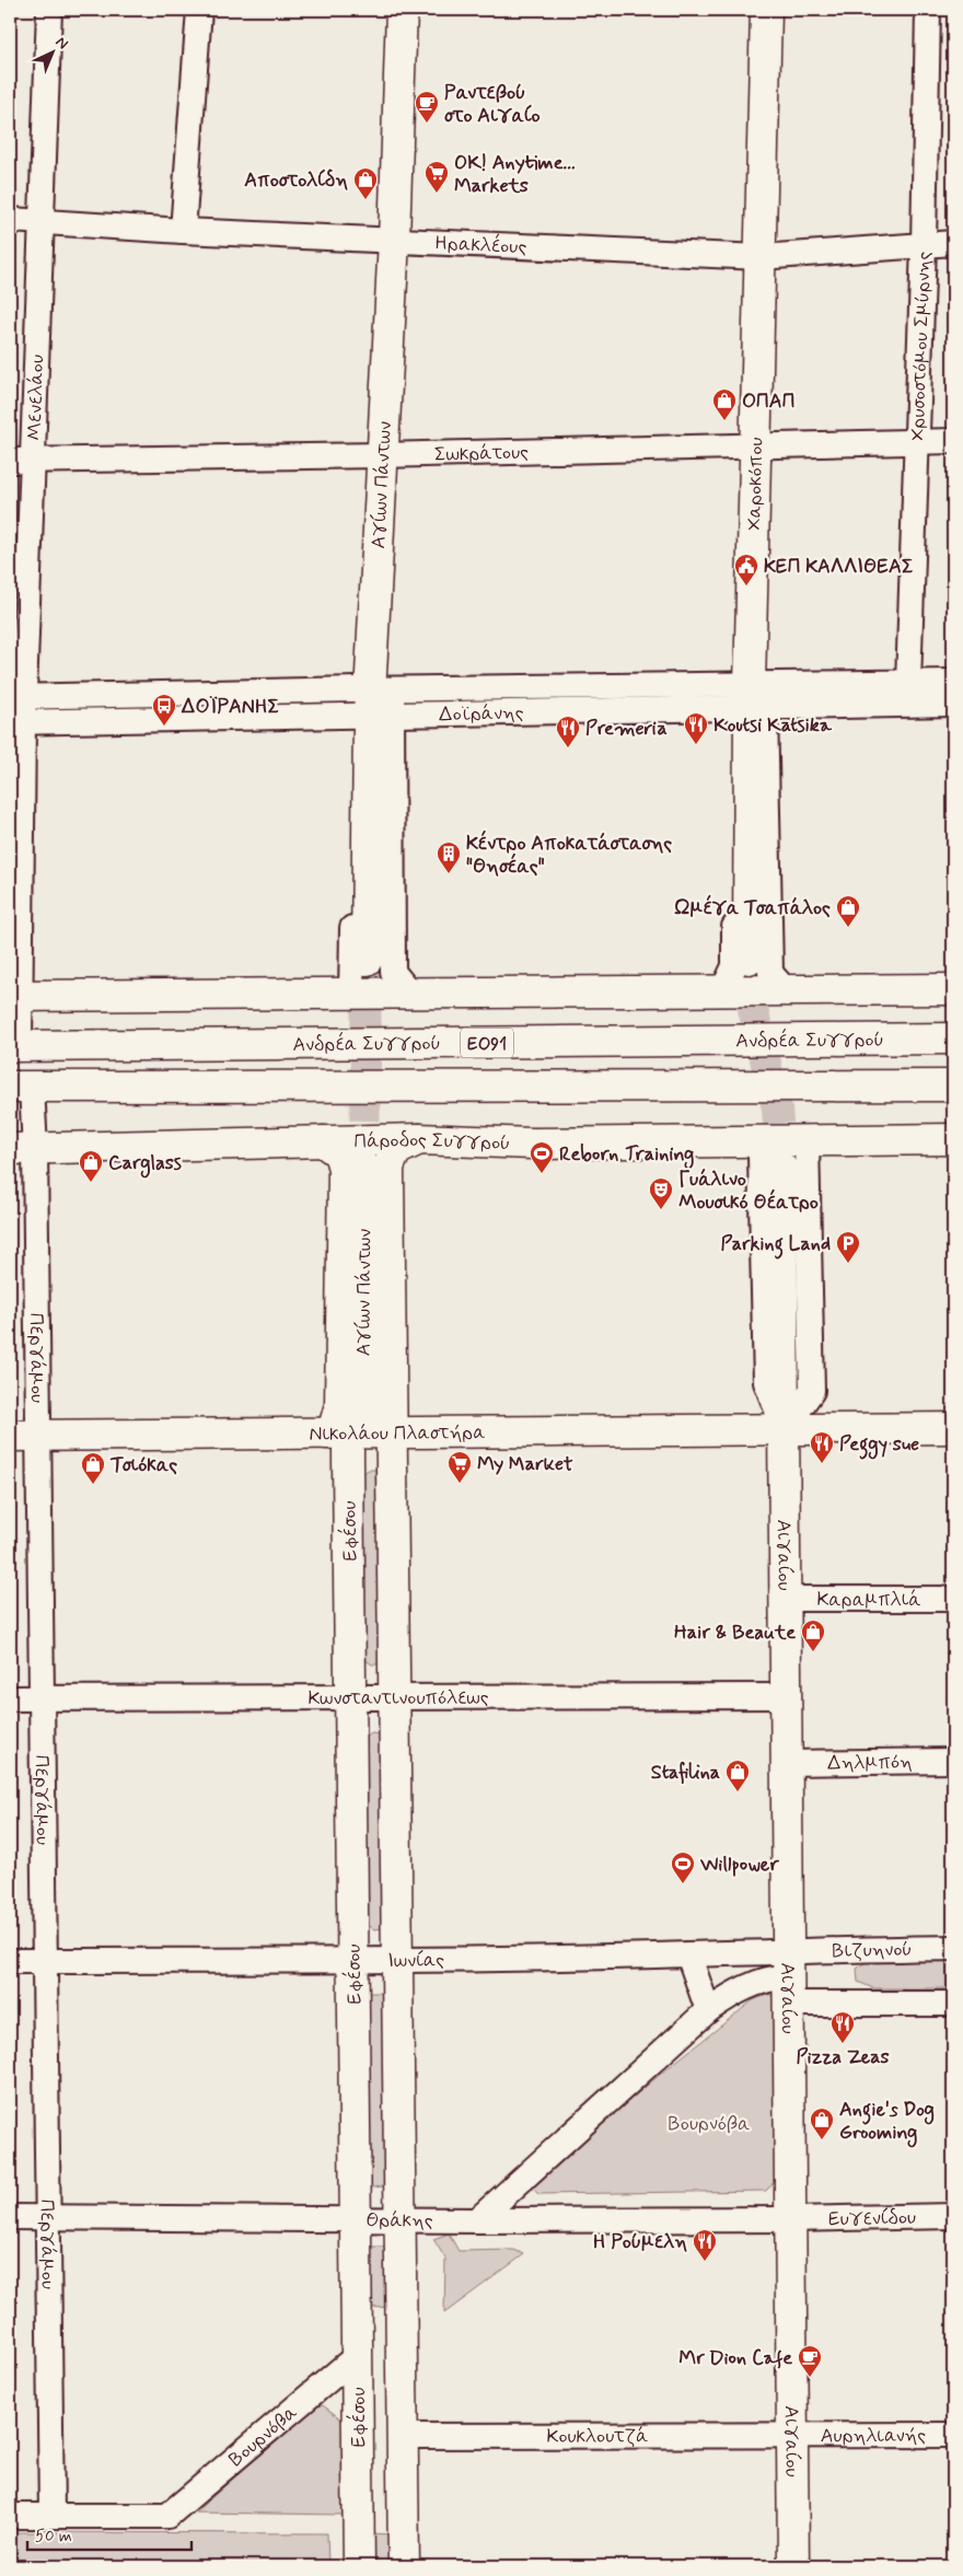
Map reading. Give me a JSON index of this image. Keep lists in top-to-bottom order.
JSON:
{
  "streets": {
    "main road": [
      "Χαροκόπου",
      "Αγίων Πάντων",
      "Ανδρέα Συγγρού",
      "ΕΟ91",
      "Πάροδος Συγγρού",
      "Νικολάου Πλαστήρα",
      "Εφέσου",
      "Αιγαίου"
    ],
    "street": [
      "Ηρακλέους",
      "Χρυσοστόμου Σμύρνης",
      "Μενελάου",
      "Σωκράτους",
      "Δοϊράνης",
      "Περγάμου",
      "Καραμπλιά",
      "Κωνσταντινουπόλεως",
      "Δηλμπόη",
      "Βιζυηνού",
      "Ιωνίας",
      "Ευγενίδου",
      "Θράκης",
      "Βουρνόβα",
      "Κουκλουτζά",
      "Αυρηλιανής"
    ]
  },
  "crossings": [
    ["Ηρακλέους", "Χρυσοστόμου Σμύρνης"],
    ["Ηρακλέους", "Μενελάου"],
    ["Ηρακλέους", "Χαροκόπου"],
    ["Ηρακλέους", "Αγίων Πάντων"],
    ["Χρυσοστόμου Σμύρνης", "Σωκράτους"],
    ["Χρυσοστόμου Σμύρνης", "Δοϊράνης"],
    ["Μενελάου", "Σωκράτους"],
    ["Μενελάου", "Δοϊράνης"],
    ["Μενελάου", "Ανδρέα Συγγρού"],
    ["Σωκράτους", "Χαροκόπου"],
    ["Σωκράτους", "Αγίων Πάντων"],
    ["Χαροκόπου", "Δοϊράνης"],
    ["Αγίων Πάντων", "Δοϊράνης"],
    ["Αγίων Πάντων", "Νικολάου Πλαστήρα"],
    ["Αγίων Πάντων", "Εφέσου"],
    ["Ανδρέα Συγγρού", "Περγάμου"],
    ["Πάροδος Συγγρού", "Περγάμου"],
    ["Πάροδος Συγγρού", "Αιγαίου"],
    ["Περγάμου", "Νικολάου Πλαστήρα"],
    ["Περγάμου", "Κωνσταντινουπόλεως"],
    ["Περγάμου", "Ιωνίας"],
    ["Περγάμου", "Θράκης"],
    ["Περγάμου", "Βουρνόβα"],
    ["Νικολάου Πλαστήρα", "Εφέσου"],
    ["Νικολάου Πλαστήρα", "Αιγαίου"],
    ["Εφέσου", "Κωνσταντινουπόλεως"],
    ["Εφέσου", "Ιωνίας"],
    ["Εφέσου", "Θράκης"],
    ["Εφέσου", "Βουρνόβα"],
    ["Αιγαίου", "Καραμπλιά"],
    ["Αιγαίου", "Κωνσταντινουπόλεως"],
    ["Αιγαίου", "Δηλμπόη"],
    ["Αιγαίου", "Βιζυηνού"],
    ["Αιγαίου", "Ιωνίας"],
    ["Αιγαίου", "Ευγενίδου"],
    ["Αιγαίου", "Θράκης"],
    ["Αιγαίου", "Κουκλουτζά"],
    ["Αιγαίου", "Αυρηλιανής"],
    ["Βιζυηνού", "Ιωνίας"],
    ["Ευγενίδου", "Θράκης"],
    ["Κουκλουτζά", "Αυρηλιανής"]
  ],
  "parks": ["Βουρνόβα"],
  "places": {
    "cafe": ["Ραντεβού στο Αιγαίο", "Mr Dion Cafe"],
    "supermarket": ["OK! Anytime... Markets", "My Market"],
    "shop": [
      "Αποστολίδη",
      "ΟΠΑΠ",
      "Ωμέγα Τσαπάλος",
      "Carglass",
      "Τσιόκας",
      "Hair & Beaute",
      "Stafilina",
      "Angie's Dog Grooming"
    ],
    "public building": ["ΚΕΠ ΚΑΛΛΙΘΕΑΣ"],
    "bus stop": ["ΔΟΪΡΑΝΗΣ"],
    "restaurant": [
      "Koutsi Katsika",
      "Premeria",
      "Peggy sue",
      "Pizza Zeas",
      "Η Ρούμελη"
    ],
    "building": ["Κέντρο Αποκατάστασης \"Θησέας\""],
    "sports": ["Reborn Training", "Willpower"],
    "theatre": ["Γυάλινο Μουσικό Θέατρο"],
    "parking": ["Parking Land"]
  },
  "scale_bar": "50 m",
  "north": "top right"
}
